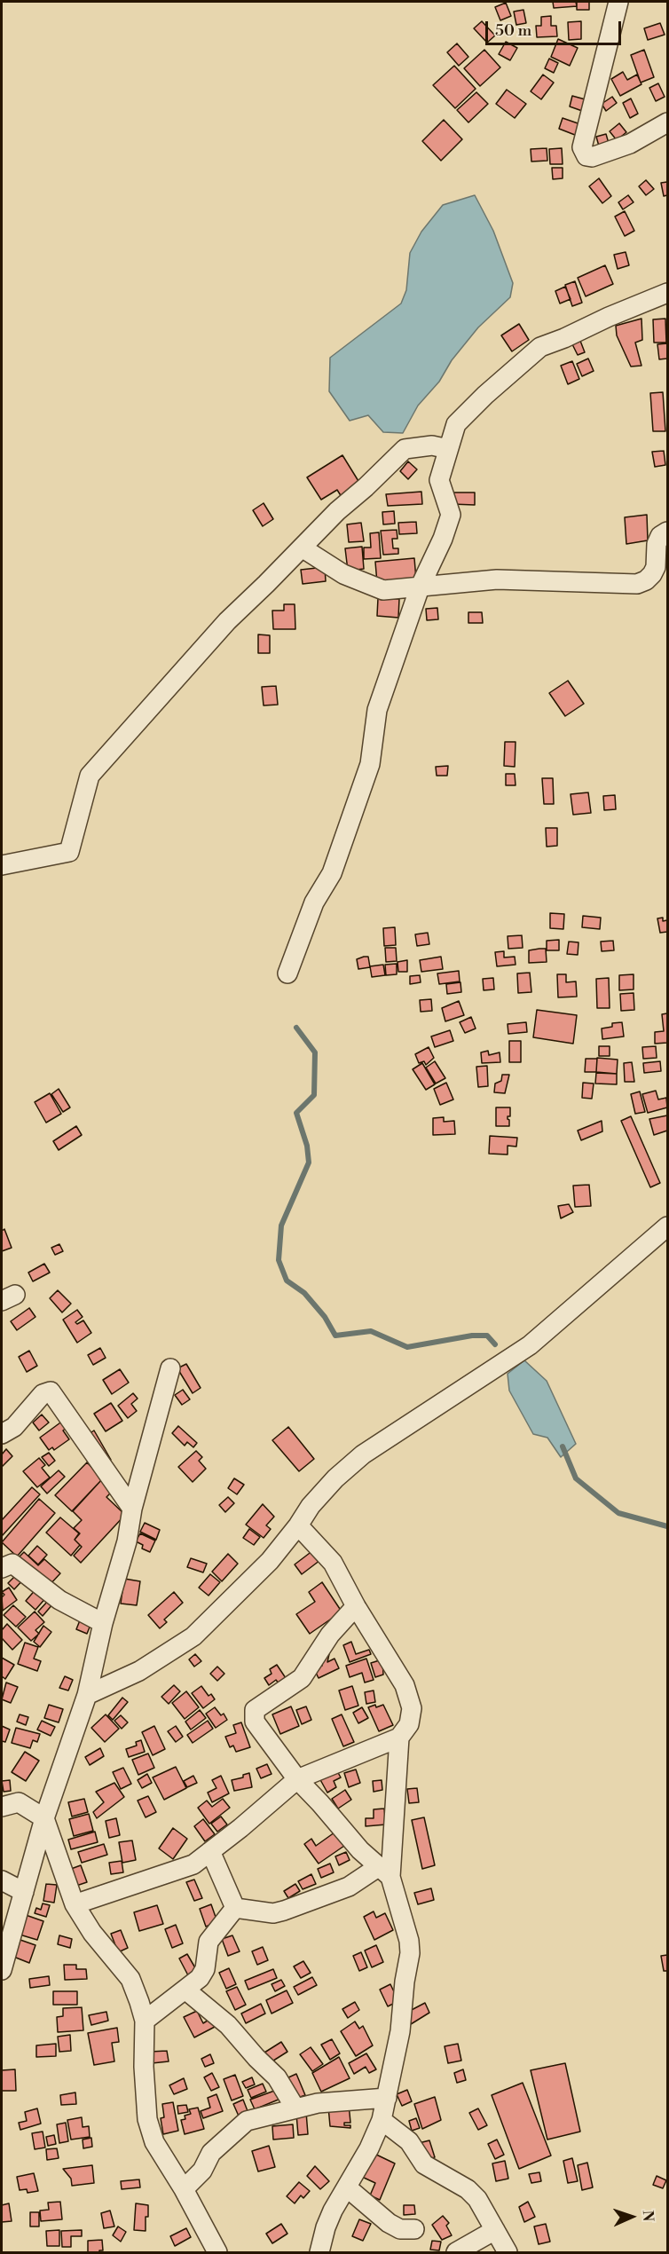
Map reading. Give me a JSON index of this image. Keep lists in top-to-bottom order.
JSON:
{
  "scale_bar": "50 m",
  "north": "right"
}
